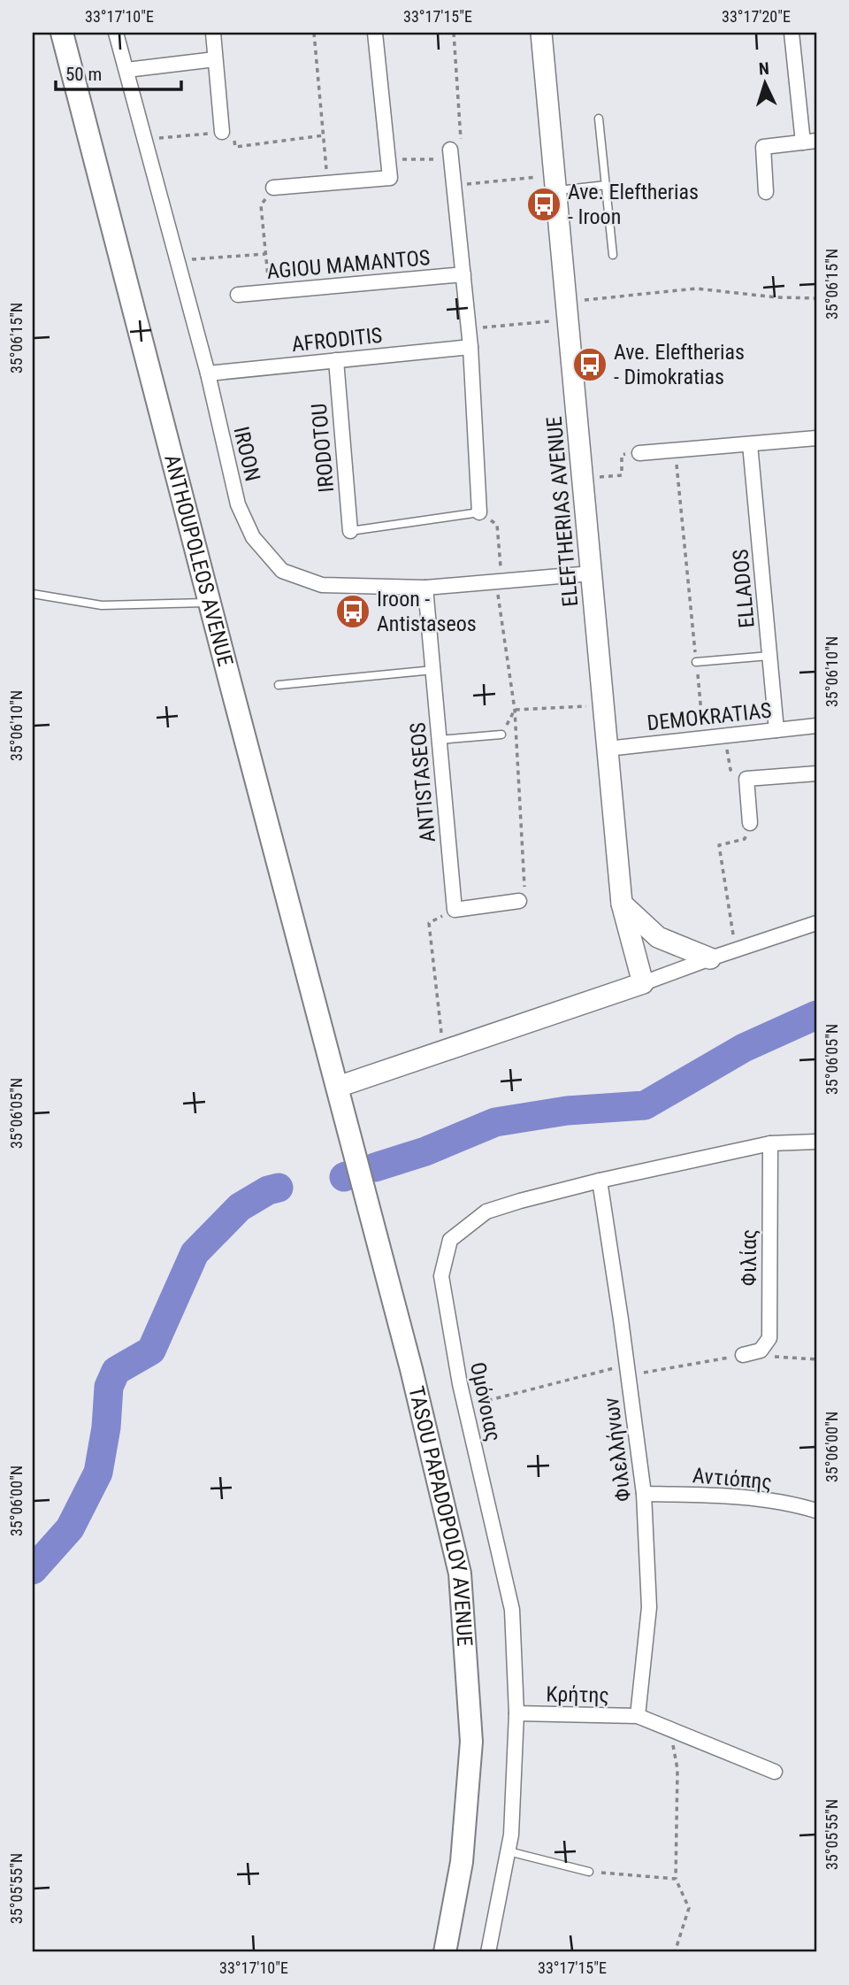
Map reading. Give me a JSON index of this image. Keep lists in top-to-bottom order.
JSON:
{
  "streets": {
    "main road": ["ELEFTHERIAS AVENUE", "ANTHOUPOLEOS AVENUE", "TASOU PAPADOPOLOY AVENUE"],
    "street": [
      "AGIOU MAMANTOS",
      "AFRODITIS",
      "IRODOTOU",
      "IROON",
      "ELLADOS",
      "DEMOKRATIAS",
      "ANTISTASEOS",
      "Φιλίας",
      "Ομόνοιας",
      "Φιλελλήνων",
      "Αντιόπης",
      "Κρήτης"
    ]
  },
  "crossings": [
    ["AFRODITIS", "IRODOTOU"],
    ["AFRODITIS", "IROON"],
    ["IROON", "ELEFTHERIAS AVENUE"],
    ["IROON", "ANTISTASEOS"],
    ["ELEFTHERIAS AVENUE", "DEMOKRATIAS"],
    ["ANTHOUPOLEOS AVENUE", "TASOU PAPADOPOLOY AVENUE"],
    ["ELLADOS", "DEMOKRATIAS"],
    ["Φιλίας", "Ομόνοιας"],
    ["Ομόνοιας", "Φιλελλήνων"],
    ["Ομόνοιας", "Κρήτης"],
    ["Φιλελλήνων", "Αντιόπης"],
    ["Φιλελλήνων", "Κρήτης"]
  ],
  "places": {
    "bus stop": ["Ave. Eleftherias - Iroon", "Ave. Eleftherias - Dimokratias", "Iroon - Antistaseos"]
  },
  "scale_bar": "50 m",
  "north": "top",
  "coordinates": [
    "33°17'10\"E",
    "33°17'15\"E",
    "33°17'20\"E",
    "35°06'15\"N",
    "35°06'10\"N",
    "35°06'05\"N",
    "35°06'00\"N",
    "35°05'55\"N"
  ]
}
